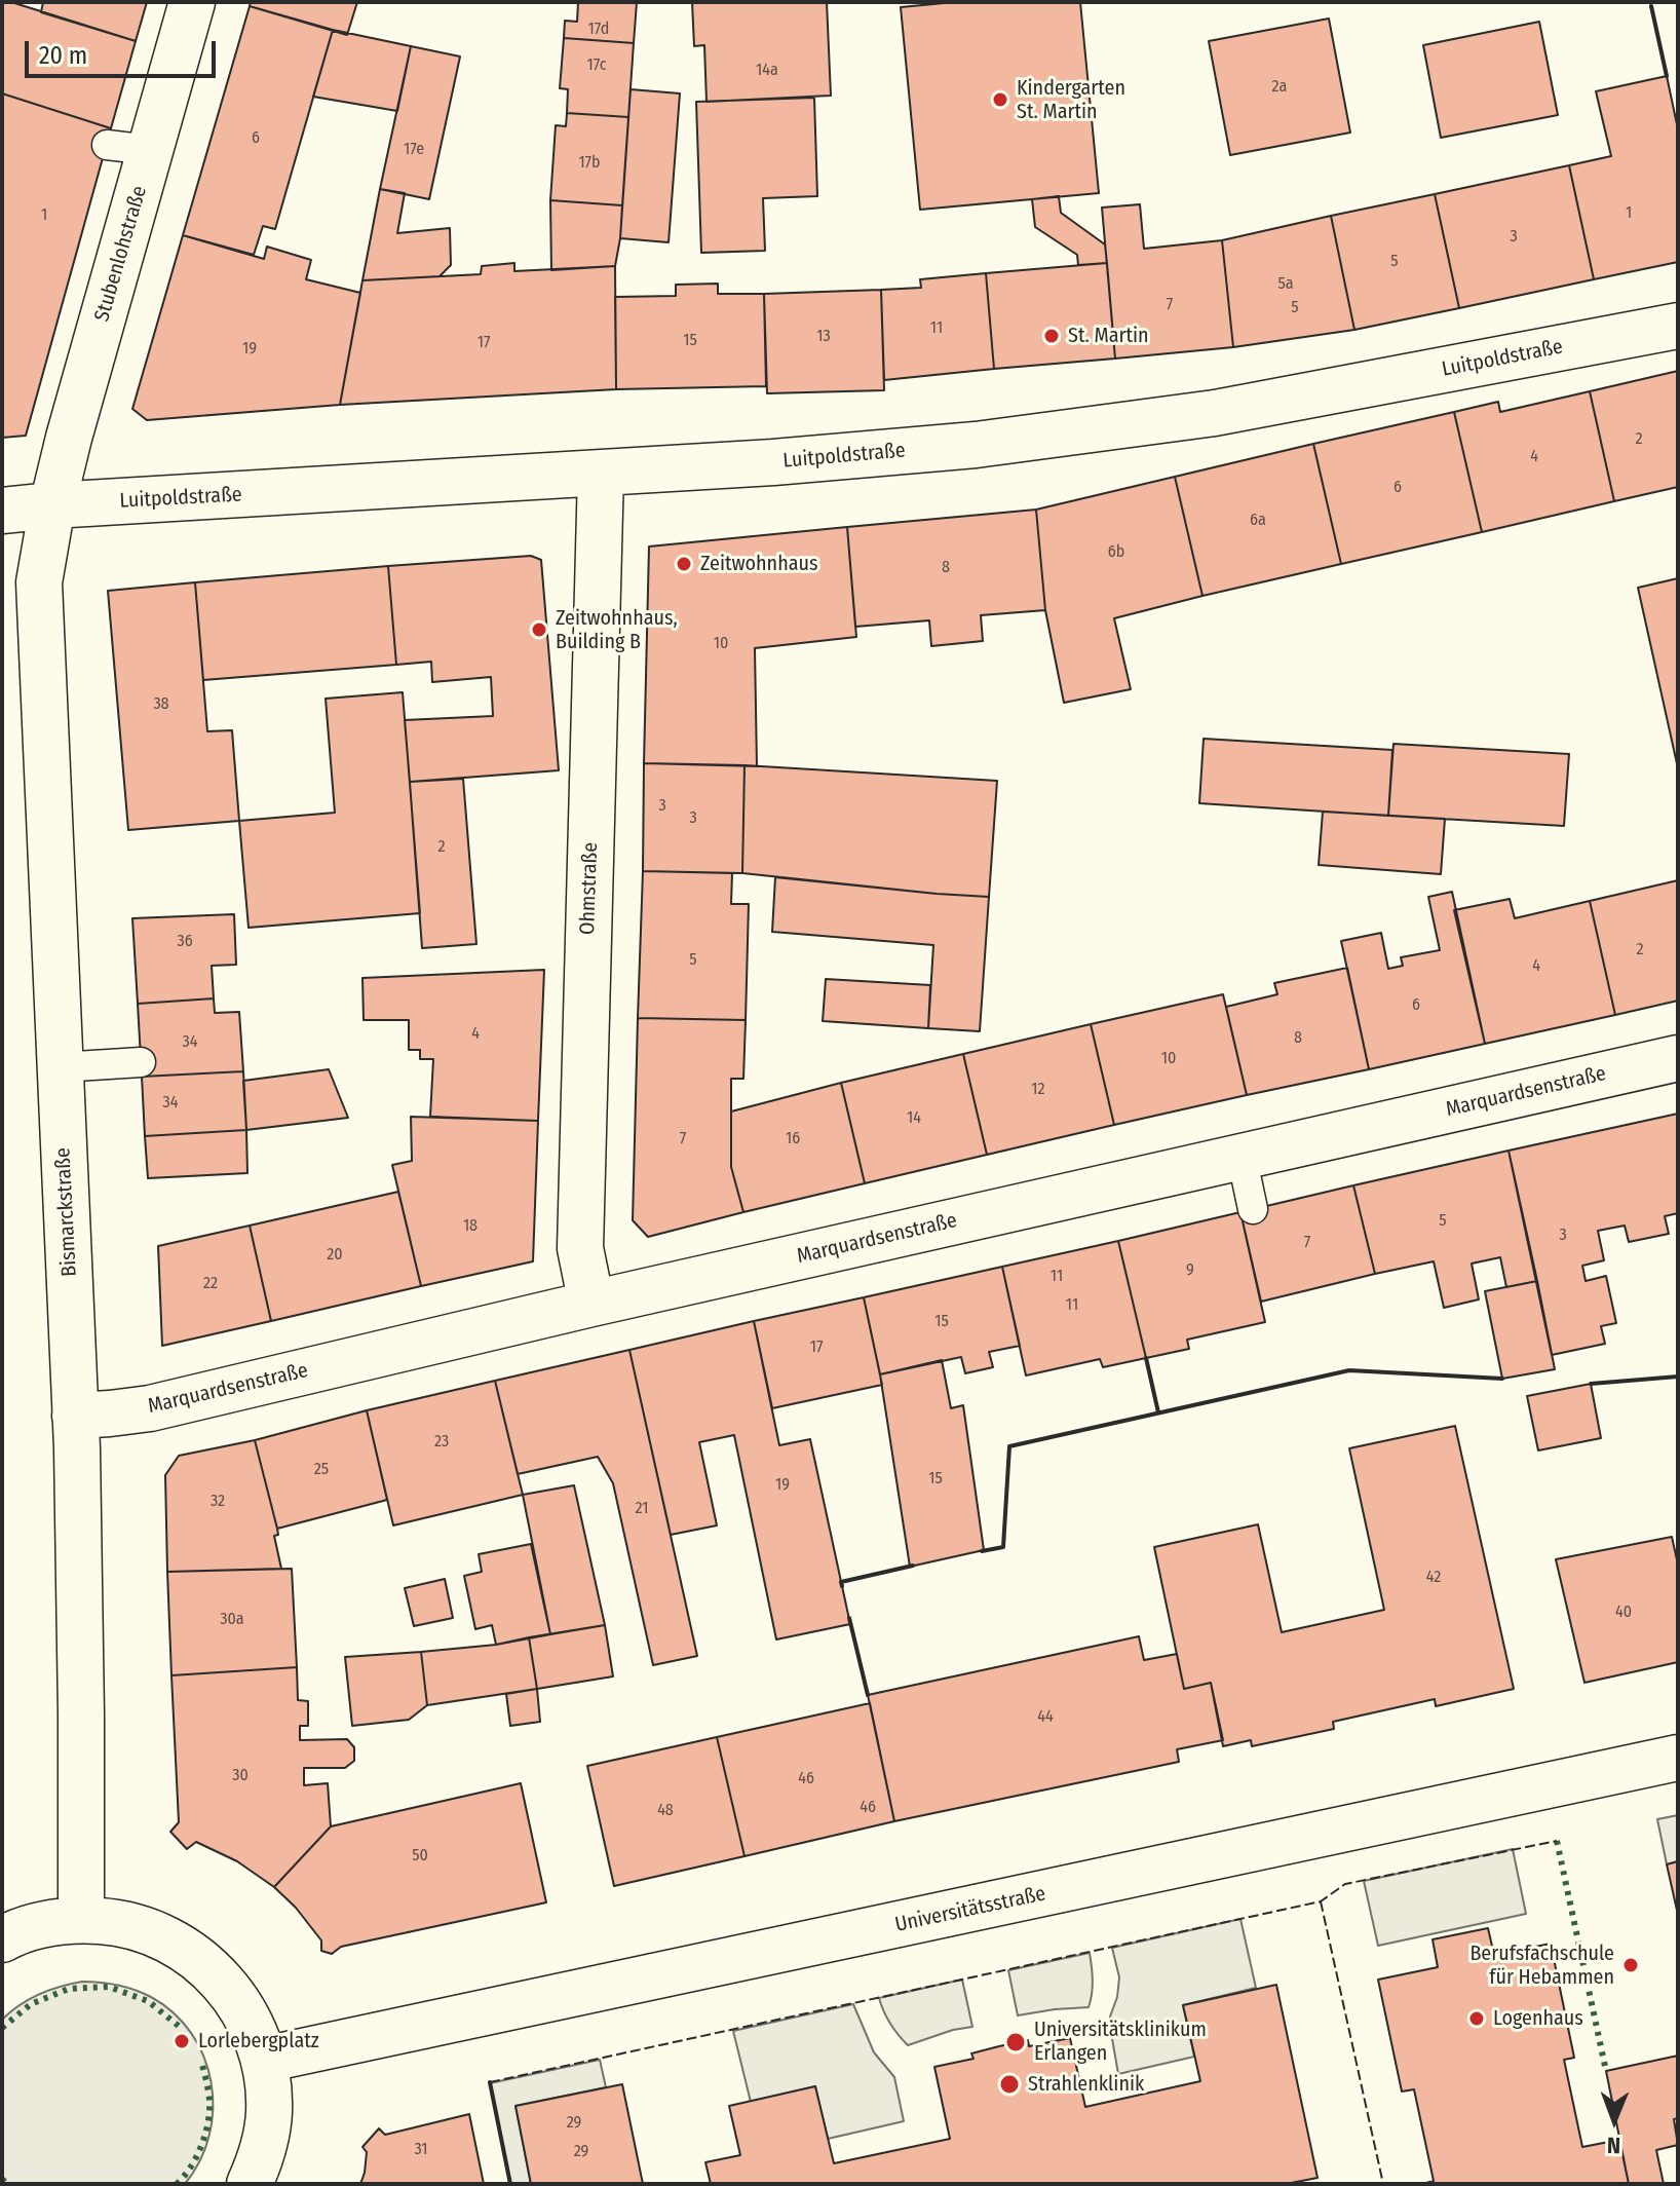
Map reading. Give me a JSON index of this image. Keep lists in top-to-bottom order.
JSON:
{
  "streets": {
    "street": [
      "Stubenlohstraße",
      "Luitpoldstraße",
      "Ohmstraße",
      "Marquardsenstraße",
      "Bismarckstraße",
      "Universitätsstraße"
    ]
  },
  "crossings": [
    ["Stubenlohstraße", "Luitpoldstraße"],
    ["Stubenlohstraße", "Bismarckstraße"],
    ["Luitpoldstraße", "Ohmstraße"],
    ["Luitpoldstraße", "Bismarckstraße"],
    ["Ohmstraße", "Marquardsenstraße"],
    ["Marquardsenstraße", "Bismarckstraße"]
  ],
  "places": [
    "Kindergarten St. Martin",
    "St. Martin",
    "Zeitwohnhaus",
    "Zeitwohnhaus, Building B",
    "Berufsfachschule für Hebammen",
    "Logenhaus",
    "Lorlebergplatz",
    "Universitätsklinikum Erlangen",
    "Strahlenklinik"
  ],
  "house_numbers": [
    "17d",
    "17c",
    "14a",
    "2a",
    "6",
    "17e",
    "17b",
    "1",
    "1",
    "3",
    "5",
    "5a",
    "7",
    "5",
    "11",
    "13",
    "15",
    "17",
    "19",
    "2",
    "4",
    "6",
    "6a",
    "6b",
    "8",
    "10",
    "38",
    "3",
    "3",
    "2",
    "36",
    "2",
    "5",
    "4",
    "6",
    "4",
    "8",
    "34",
    "10",
    "12",
    "34",
    "14",
    "7",
    "16",
    "5",
    "18",
    "3",
    "7",
    "20",
    "9",
    "11",
    "22",
    "11",
    "15",
    "17",
    "23",
    "25",
    "15",
    "19",
    "32",
    "21",
    "42",
    "40",
    "30a",
    "44",
    "30",
    "46",
    "46",
    "48",
    "50",
    "29",
    "31",
    "29"
  ],
  "scale_bar": "20 m",
  "north": "bottom"
}
